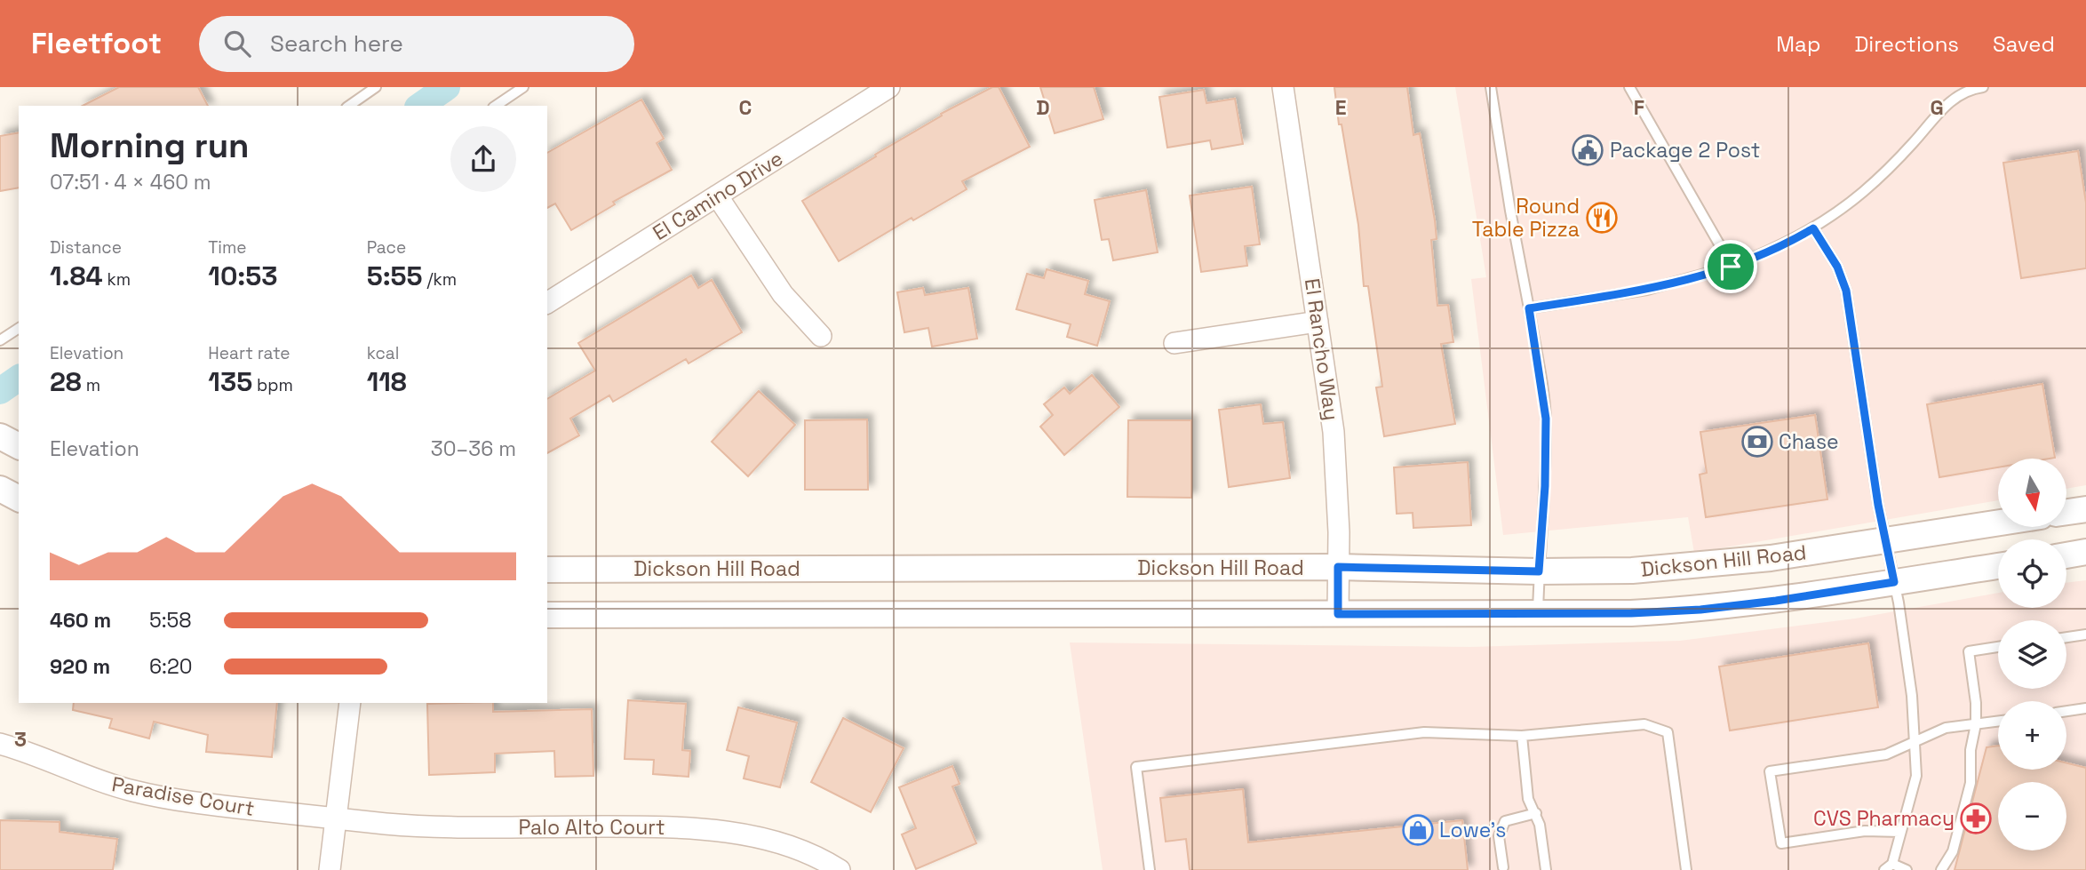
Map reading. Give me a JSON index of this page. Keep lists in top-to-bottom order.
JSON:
{
  "streets": {
    "street": [
      "El Camino Drive",
      "El Rancho Way",
      "Dickson Hill Road",
      "Paradise Court",
      "Palo Alto Court"
    ]
  },
  "crossings": [
    ["El Rancho Way", "Dickson Hill Road"],
    ["Paradise Court", "Palo Alto Court"]
  ],
  "places": {
    "public building": ["Package 2 Post"],
    "restaurant": ["Round Table Pizza"],
    "bank": ["Chase"],
    "pharmacy": ["CVS Pharmacy"],
    "shop": ["Lowe's"]
  },
  "north": "bottom",
  "page": {
    "header": "Fleetfoot",
    "search": "Search here",
    "nav": ["Map", "Directions", "Saved"],
    "heading": ["Morning run", "07:51 · 4 × 460 m"],
    "stats": [
      ["Distance", "1.84 km"],
      ["Time", "10:53"],
      ["Pace", "5:55 /km"],
      ["Elevation", "28 m"],
      ["Heart rate", "135 bpm"],
      ["kcal", "118"]
    ],
    "chart": ["Elevation", "30–36 m"],
    "map_buttons": ["+", "−"],
    "list": [
      {
        "name": "460 m",
        "note": "5:58"
      },
      {
        "name": "920 m",
        "note": "6:20"
      }
    ]
  },
  "grid": {
    "columns": [
      "C",
      "D",
      "E",
      "F",
      "G"
    ],
    "rows": ["3"]
  }
}
